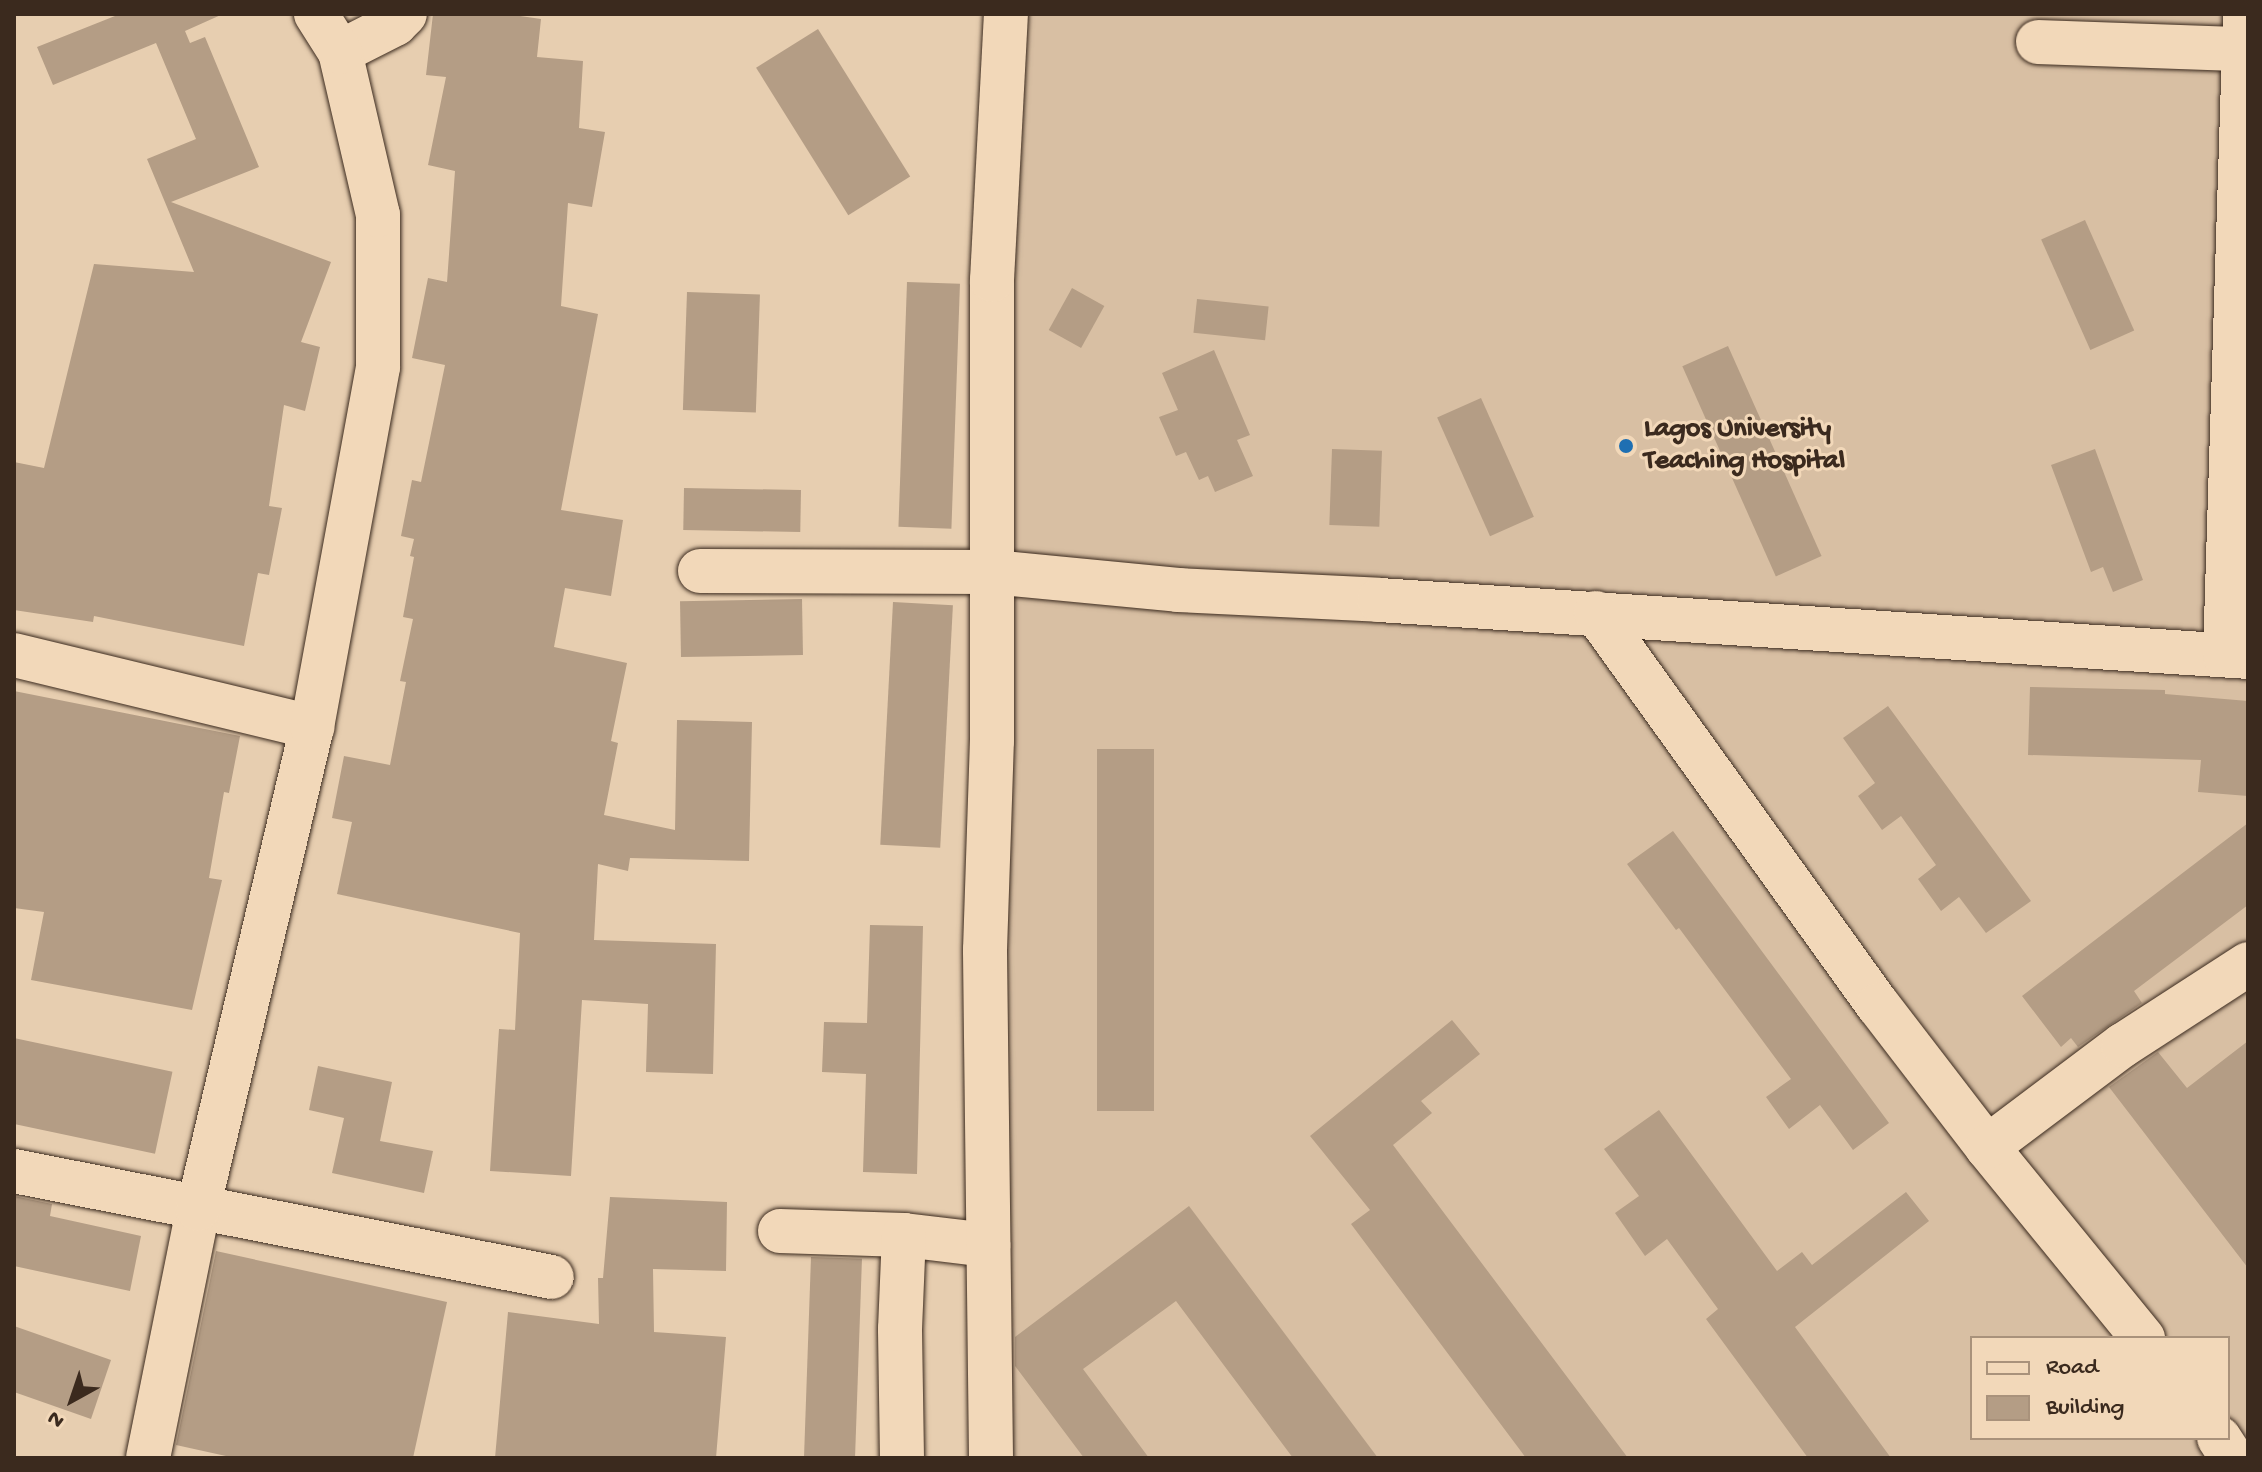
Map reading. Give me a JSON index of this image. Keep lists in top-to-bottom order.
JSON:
{
  "places": ["Lagos University Teaching Hospital"],
  "legend": ["Road", "Building"],
  "north": "bottom left"
}
